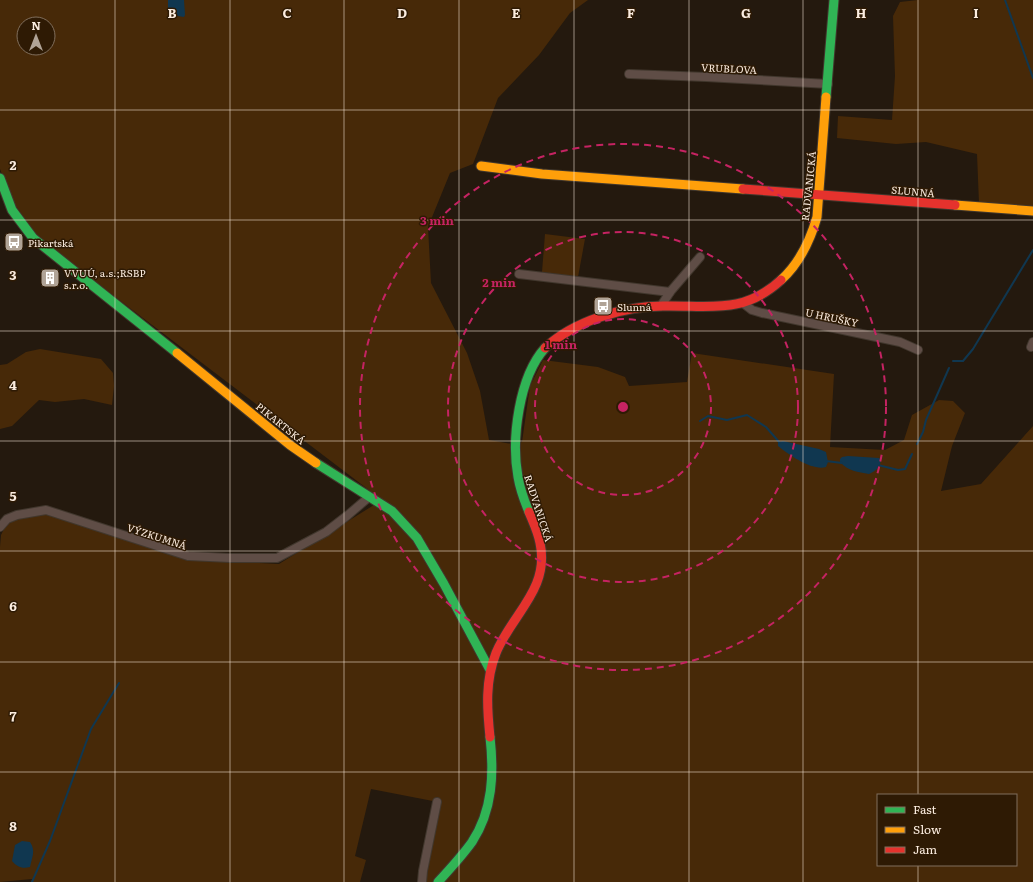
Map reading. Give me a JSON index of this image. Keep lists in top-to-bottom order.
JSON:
{
  "streets": {
    "street": [
      "VRUBLOVA",
      "RADVANICKÁ",
      "SLUNNÁ",
      "U HRUŠKY",
      "PIKARTSKÁ",
      "VÝZKUMNÁ"
    ]
  },
  "crossings": [
    ["VRUBLOVA", "RADVANICKÁ"],
    ["RADVANICKÁ", "SLUNNÁ"],
    ["RADVANICKÁ", "U HRUŠKY"],
    ["RADVANICKÁ", "PIKARTSKÁ"],
    ["PIKARTSKÁ", "VÝZKUMNÁ"]
  ],
  "places": {
    "bus stop": ["Pikartská", "Slunná"],
    "building": ["VVUÚ, a.s.;RSBP s.r.o."]
  },
  "legend": ["Fast", "Slow", "Jam"],
  "north": "top",
  "grid": {
    "columns": [
      "B",
      "C",
      "D",
      "E",
      "F",
      "G",
      "H",
      "I"
    ],
    "rows": [
      "2",
      "3",
      "4",
      "5",
      "6",
      "7",
      "8"
    ]
  },
  "rings": ["3 min", "2 min", "1 min"]
}
